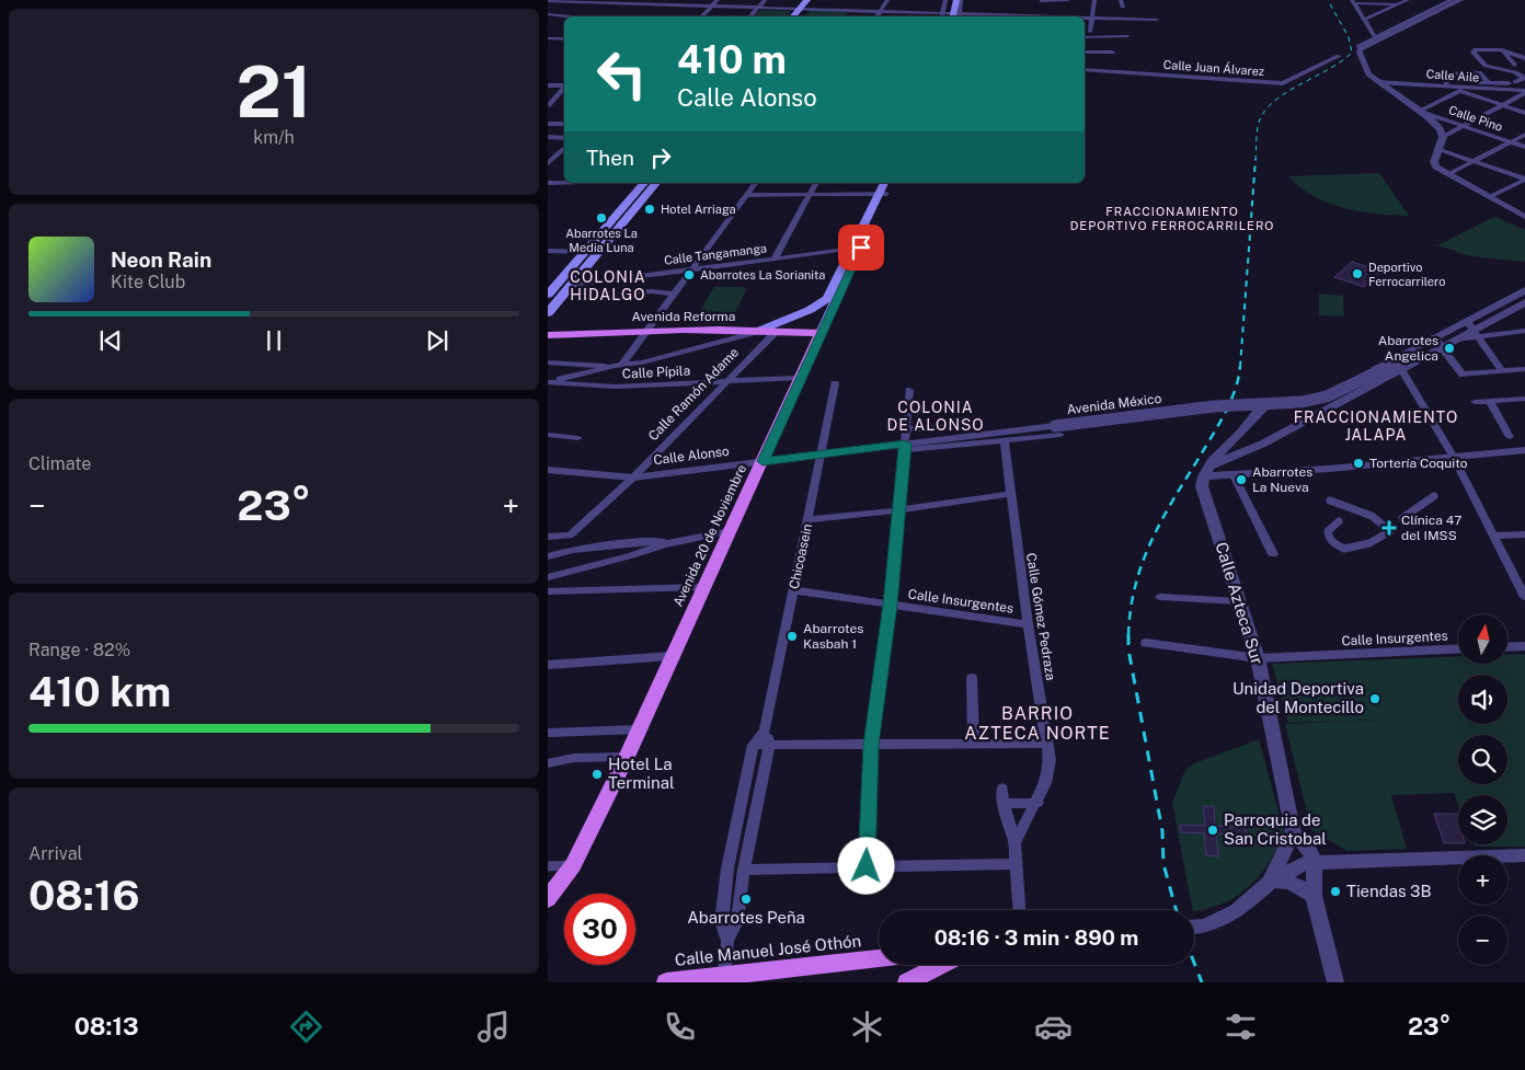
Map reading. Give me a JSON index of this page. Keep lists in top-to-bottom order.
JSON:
{
  "streets": {
    "main road": ["Avenida Reforma", "Avenida 20 de Noviembre", "Calle Manuel José Othón"],
    "street": [
      "Calle Juan Álvarez",
      "Calle Aile",
      "Calle Pino",
      "Calle Tangamanga",
      "Calle Pípila",
      "Calle Ramón Adame",
      "Avenida México",
      "Calle Alonso",
      "Chicoasein",
      "Calle Insurgentes",
      "Calle Azteca Sur",
      "Calle Gómez Pedraza"
    ]
  },
  "crossings": [
    ["Calle Tangamanga", "Avenida 20 de Noviembre"],
    ["Avenida Reforma", "Calle Ramón Adame"],
    ["Avenida Reforma", "Avenida 20 de Noviembre"],
    ["Calle Pípila", "Calle Ramón Adame"],
    ["Calle Pípila", "Avenida 20 de Noviembre"],
    ["Calle Ramón Adame", "Calle Alonso"],
    ["Avenida México", "Calle Alonso"],
    ["Avenida México", "Calle Azteca Sur"],
    ["Calle Alonso", "Avenida 20 de Noviembre"],
    ["Calle Alonso", "Chicoasein"],
    ["Calle Alonso", "Calle Gómez Pedraza"],
    ["Chicoasein", "Calle Insurgentes"],
    ["Chicoasein", "Calle Manuel José Othón"],
    ["Calle Insurgentes", "Calle Azteca Sur"],
    ["Calle Insurgentes", "Calle Gómez Pedraza"]
  ],
  "districts": [
    "FRACCIONAMIENTO DEPORTIVO FERROCARRILERO",
    "COLONIA HIDALGO",
    "COLONIA DE ALONSO",
    "FRACCIONAMIENTO JALAPA",
    "BARRIO AZTECA NORTE"
  ],
  "places": {
    "other": [
      "Hotel Arriaga",
      "Abarrotes La Media Luna",
      "Deportivo Ferrocarrilero",
      "Abarrotes La Sorianita",
      "Abarrotes Angelica",
      "Tortería Coquito",
      "Abarrotes La Nueva",
      "Abarrotes Kasbah 1",
      "Unidad Deportiva del Montecillo",
      "Hotel La Terminal",
      "Parroquia de San Cristobal",
      "Tiendas 3B",
      "Abarrotes Peña"
    ],
    "health": ["Clínica 47 del IMSS"]
  },
  "north": "top",
  "page": {
    "tile": [
      ["21", "km/h"],
      "Climate",
      ["Range · 82%", "410 km"],
      ["Arrival", "08:16"]
    ],
    "turn": ["410 m", "Calle Alonso"],
    "then": "Then",
    "song": ["Neon Rain", "Kite Club"],
    "heat": ["−", "23°", "+"],
    "map_buttons": ["+", "−"],
    "limit": "30",
    "trip": "08:16 · 3 min · 890 m",
    "tabs": ["08:13", "23°"]
  }
}
